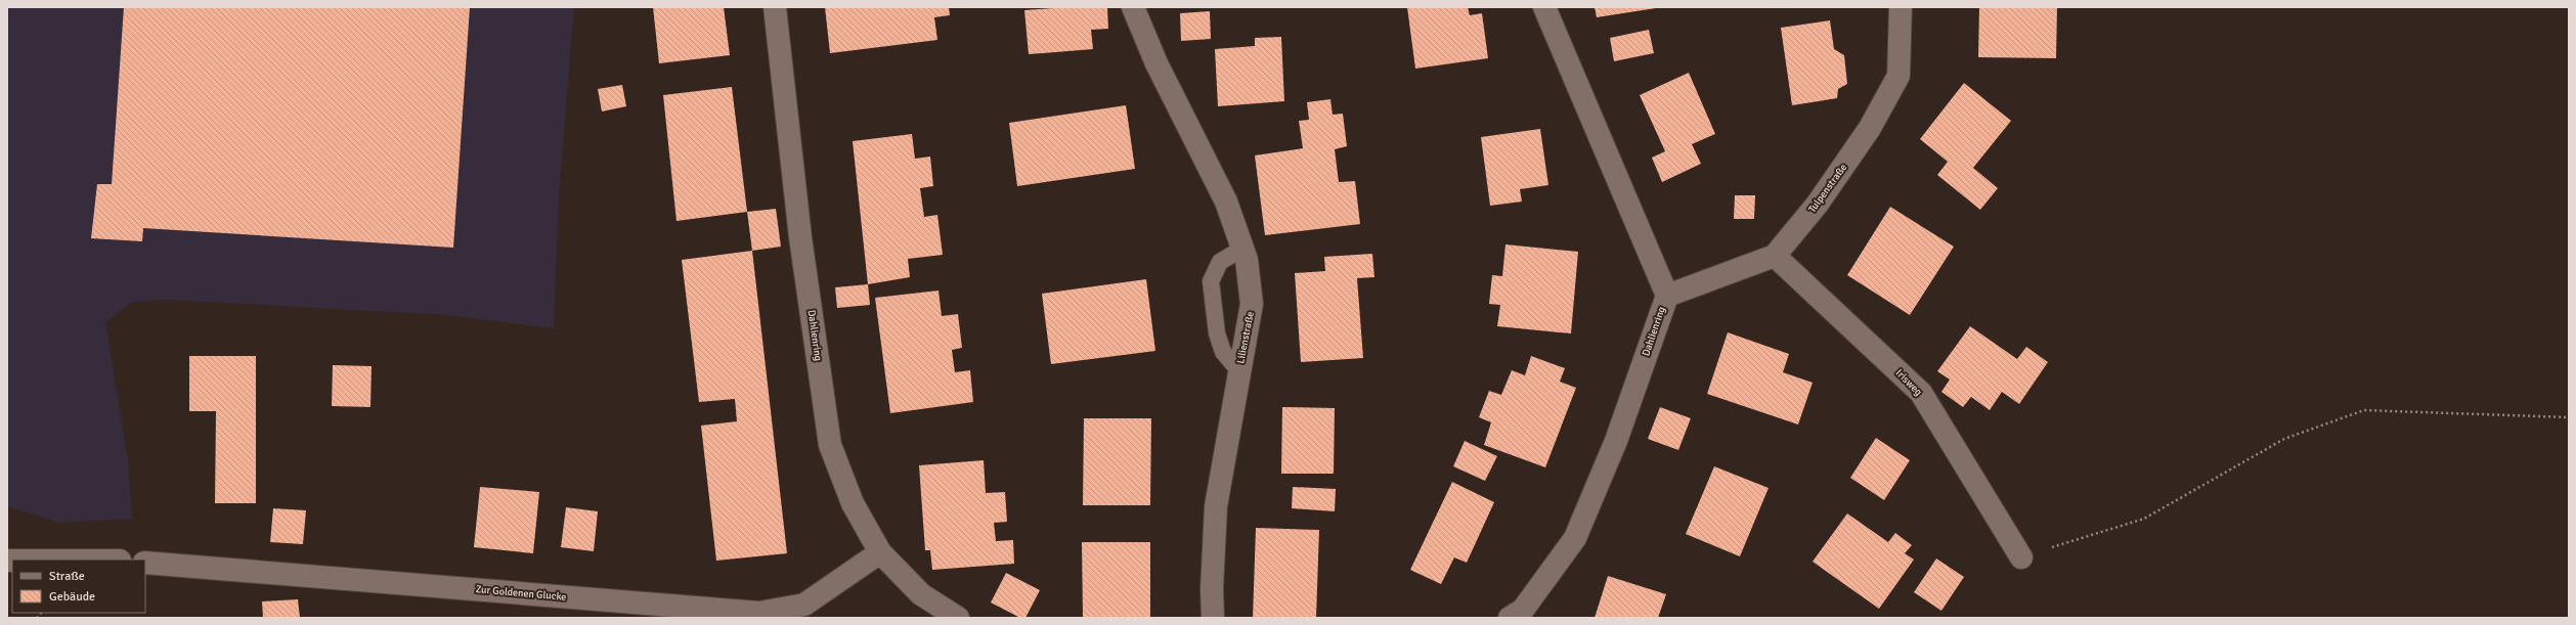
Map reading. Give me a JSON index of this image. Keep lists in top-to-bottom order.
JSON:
{
  "streets": {
    "street": [
      "Tulpenstraße",
      "Dahlienring",
      "Lilienstraße",
      "Irisweg",
      "Zur Goldenen Glucke"
    ]
  },
  "crossings": [
    ["Tulpenstraße", "Irisweg"],
    ["Dahlienring", "Zur Goldenen Glucke"]
  ],
  "legend": ["Straße", "Gebäude"]
}
